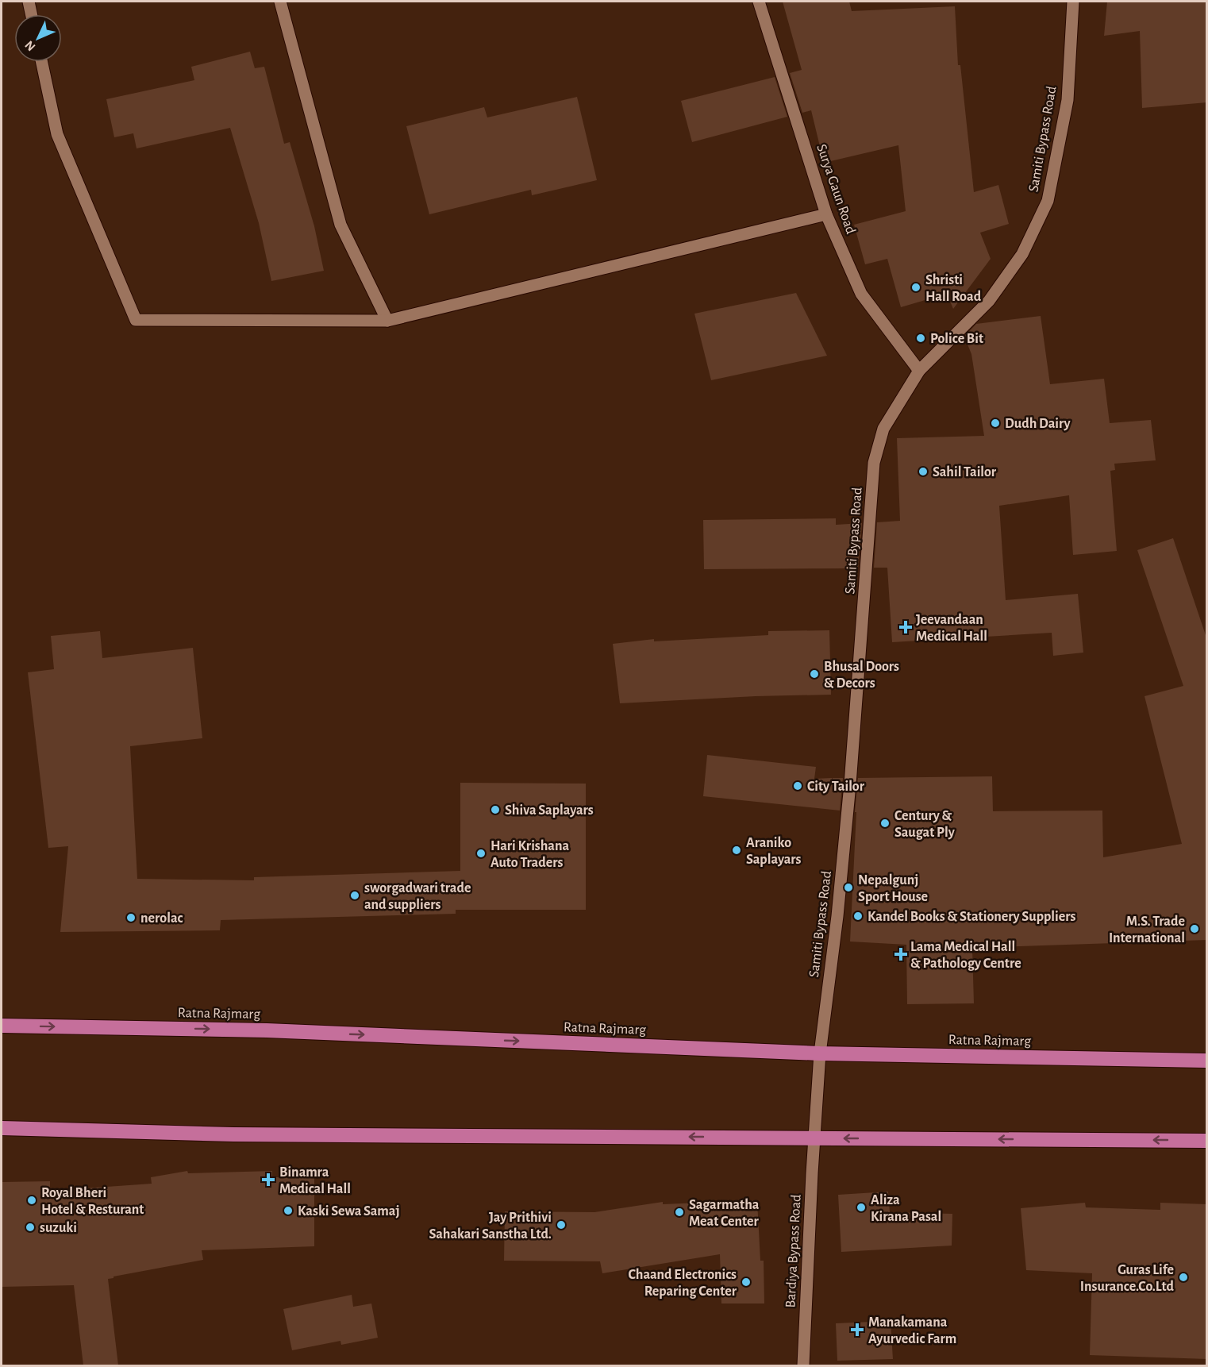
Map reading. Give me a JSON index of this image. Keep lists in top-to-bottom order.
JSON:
{
  "streets": {
    "highway": ["Ratna Rajmarg"],
    "street": ["Samiti Bypass Road", "Surya Gaun Road", "Bardiya Bypass Road"]
  },
  "crossings": [
    ["Samiti Bypass Road", "Surya Gaun Road"],
    ["Samiti Bypass Road", "Ratna Rajmarg"],
    ["Samiti Bypass Road", "Bardiya Bypass Road"]
  ],
  "places": {
    "other": [
      "Shristi Hall Road",
      "Police Bit",
      "Dudh Dairy",
      "Sahil Tailor",
      "Bhusal Doors & Decors",
      "City Tailor",
      "Shiva Saplayars",
      "Century & Saugat Ply",
      "Araniko Saplayars",
      "Hari Krishana Auto Traders",
      "Nepalgunj Sport House",
      "sworgadwari trade and suppliers",
      "Kandel Books & Stationery Suppliers",
      "nerolac",
      "M.S. Trade International",
      "Royal Bheri Hotel & Resturant",
      "Aliza Kirana Pasal",
      "Kaski Sewa Samaj",
      "Sagarmatha Meat Center",
      "Jay Prithivi Sahakari Sanstha Ltd.",
      "suzuki",
      "Guras Life Insurance.Co.Ltd",
      "Chaand Electronics Reparing Center"
    ],
    "health": [
      "Jeevandaan Medical Hall",
      "Lama Medical Hall & Pathology Centre",
      "Binamra Medical Hall",
      "Manakamana Ayurvedic Farm"
    ]
  },
  "north": "bottom left"
}
